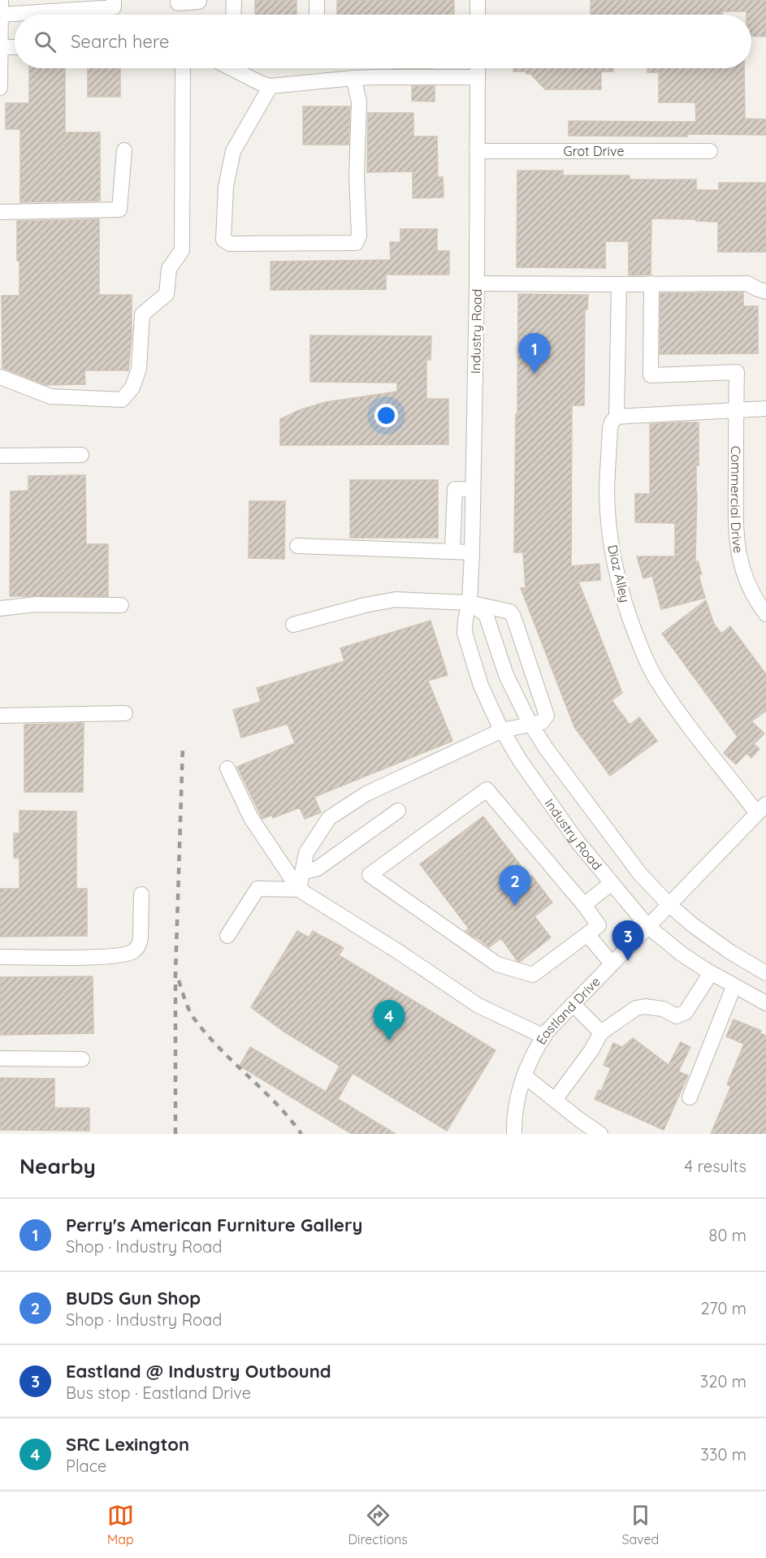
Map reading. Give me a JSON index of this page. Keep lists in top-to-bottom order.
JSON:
{
  "streets": {
    "street": [
      "Grot Drive",
      "Industry Road",
      "Commercial Drive",
      "Diaz Alley",
      "Eastland Drive"
    ]
  },
  "crossings": [
    ["Grot Drive", "Industry Road"],
    ["Industry Road", "Eastland Drive"],
    ["Diaz Alley", "Eastland Drive"]
  ],
  "page": {
    "search": "Search here",
    "pins": [
      "1",
      "2",
      "3",
      "4"
    ],
    "heading": ["Nearby", "4 results"],
    "list": [
      {
        "mark": "1",
        "name": "Perry's American Furniture Gallery",
        "note": "Shop · Industry Road",
        "value": "80 m"
      },
      {
        "mark": "2",
        "name": "BUDS Gun Shop",
        "note": "Shop · Industry Road",
        "value": "270 m"
      },
      {
        "mark": "3",
        "name": "Eastland @ Industry Outbound",
        "note": "Bus stop · Eastland Drive",
        "value": "320 m"
      },
      {
        "mark": "4",
        "name": "SRC Lexington",
        "note": "Place",
        "value": "330 m"
      }
    ],
    "nav": ["Map", "Directions", "Saved"]
  }
}
